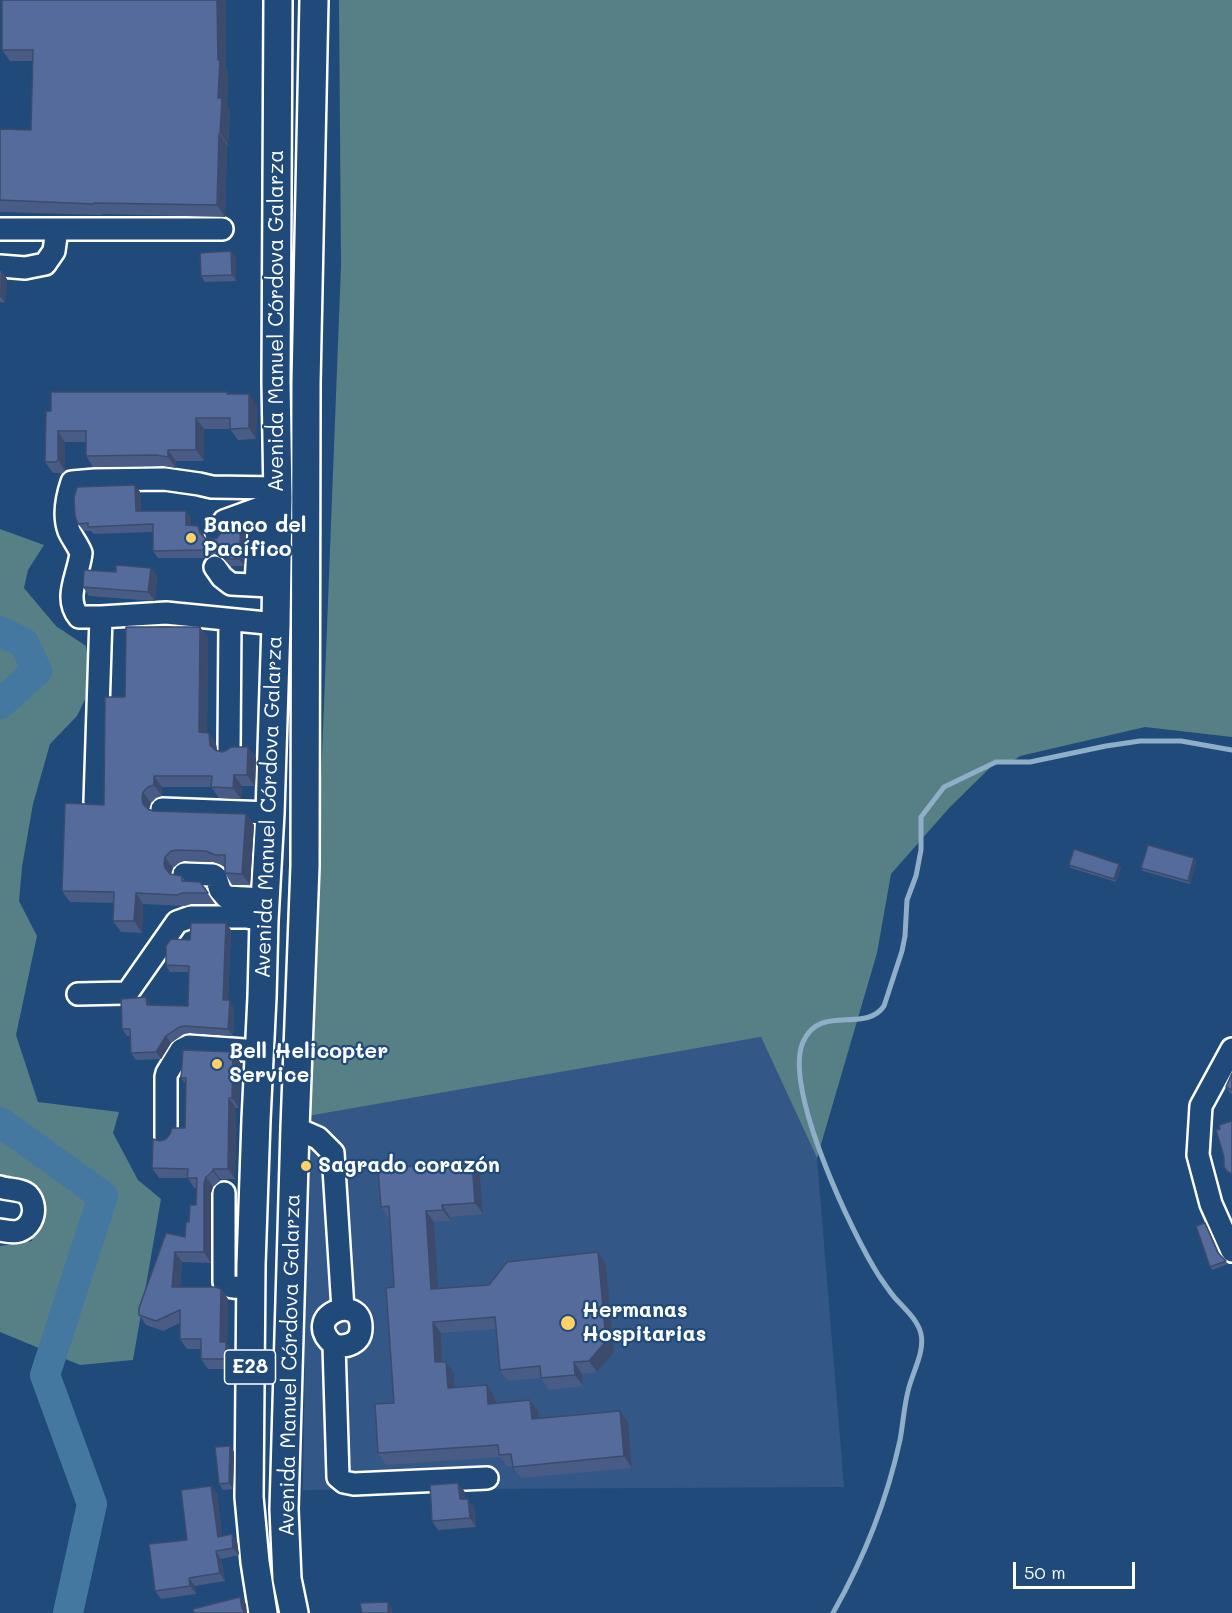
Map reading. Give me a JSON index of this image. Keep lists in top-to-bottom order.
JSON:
{
  "streets": {
    "main road": ["Avenida Manuel Córdova Galarza", "E28"]
  },
  "places": [
    "Banco del Pacífico",
    "Bell Helicopter Service",
    "Sagrado corazón",
    "Hermanas Hospitarias"
  ],
  "scale_bar": "50 m"
}
